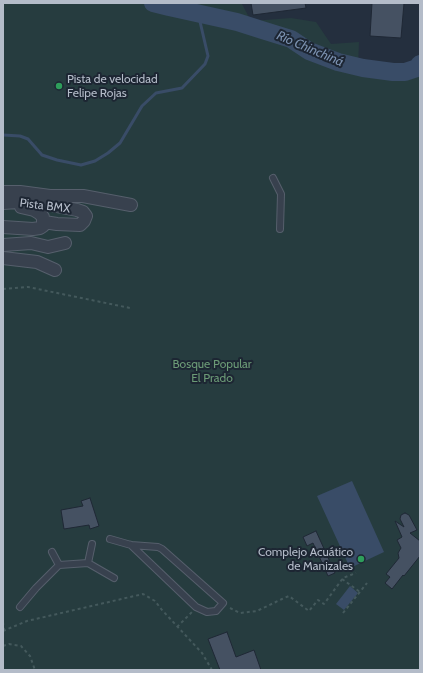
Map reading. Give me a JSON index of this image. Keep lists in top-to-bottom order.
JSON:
{
  "streets": {
    "street": ["Pista BMX"]
  },
  "water": ["Río Chinchiná"],
  "parks": ["Bosque Popular El Prado"],
  "places": ["Pista de velocidad Felipe Rojas", "Complejo Acuático de Manizales"]
}
